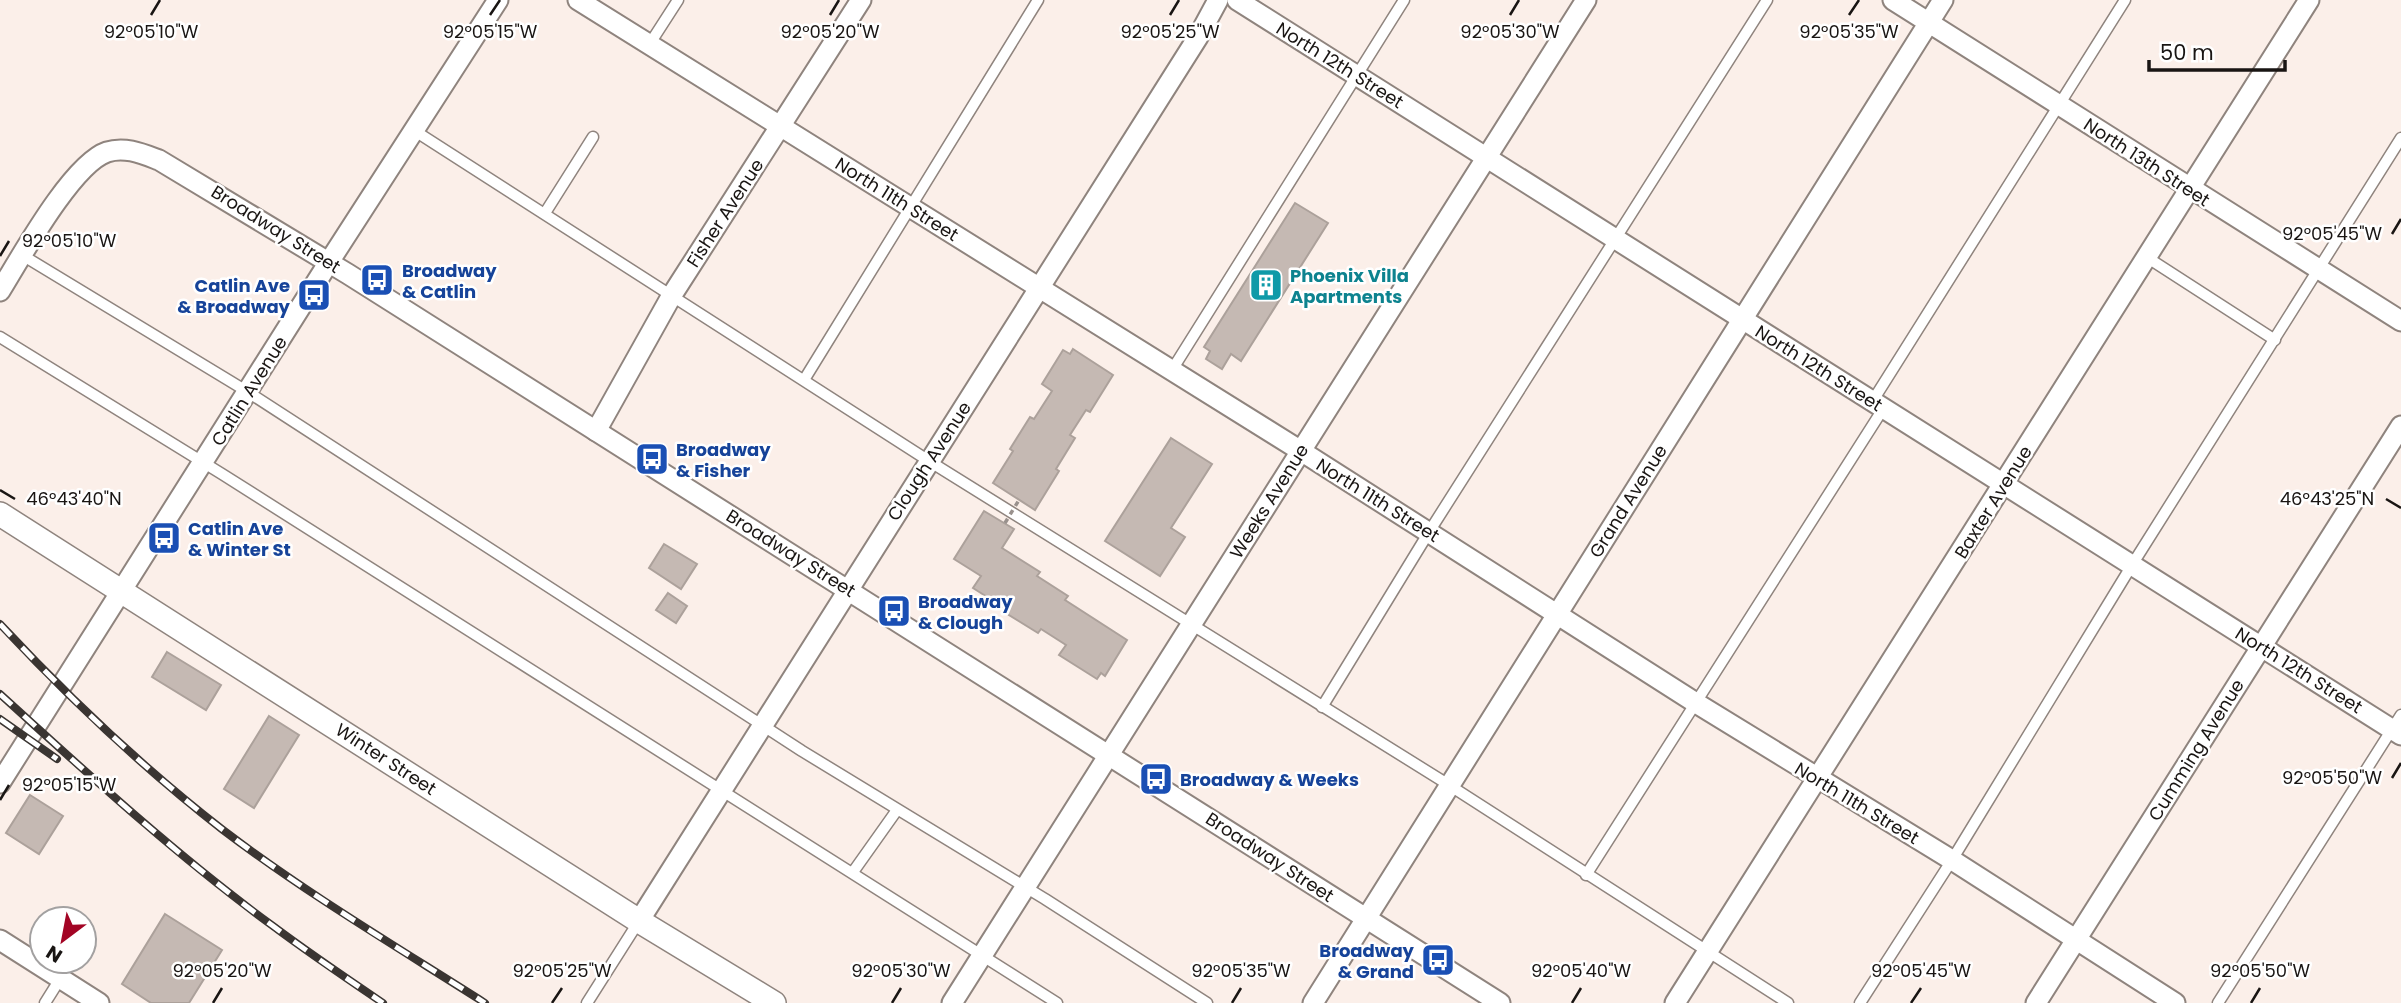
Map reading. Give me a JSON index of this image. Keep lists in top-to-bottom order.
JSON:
{
  "streets": {
    "street": [
      "North 12th Street",
      "North 13th Street",
      "North 11th Street",
      "Fisher Avenue",
      "Broadway Street",
      "Catlin Avenue",
      "Clough Avenue",
      "Weeks Avenue",
      "Grand Avenue",
      "Baxter Avenue",
      "Cumming Avenue",
      "Winter Street"
    ]
  },
  "crossings": [
    ["North 12th Street", "Weeks Avenue"],
    ["North 12th Street", "Grand Avenue"],
    ["North 12th Street", "Baxter Avenue"],
    ["North 12th Street", "Cumming Avenue"],
    ["North 13th Street", "Grand Avenue"],
    ["North 13th Street", "Baxter Avenue"],
    ["North 11th Street", "Fisher Avenue"],
    ["North 11th Street", "Clough Avenue"],
    ["North 11th Street", "Weeks Avenue"],
    ["North 11th Street", "Grand Avenue"],
    ["North 11th Street", "Baxter Avenue"],
    ["North 11th Street", "Cumming Avenue"],
    ["Fisher Avenue", "Broadway Street"],
    ["Broadway Street", "Catlin Avenue"],
    ["Broadway Street", "Clough Avenue"],
    ["Broadway Street", "Weeks Avenue"],
    ["Broadway Street", "Grand Avenue"],
    ["Catlin Avenue", "Winter Street"],
    ["Clough Avenue", "Winter Street"]
  ],
  "places": {
    "bus stop": [
      "Broadway & Catlin",
      "Catlin Ave & Broadway",
      "Broadway & Fisher",
      "Catlin Ave & Winter St",
      "Broadway & Clough",
      "Broadway & Weeks",
      "Broadway & Grand"
    ],
    "building": ["Phoenix Villa Apartments"]
  },
  "scale_bar": "50 m",
  "north": "bottom left",
  "coordinates": [
    "92°05'10\"W",
    "92°05'15\"W",
    "92°05'20\"W",
    "92°05'25\"W",
    "92°05'30\"W",
    "92°05'35\"W",
    "92°05'45\"W",
    "46°43'25\"N",
    "46°43'40\"N",
    "92°05'50\"W",
    "92°05'40\"W"
  ]
}
